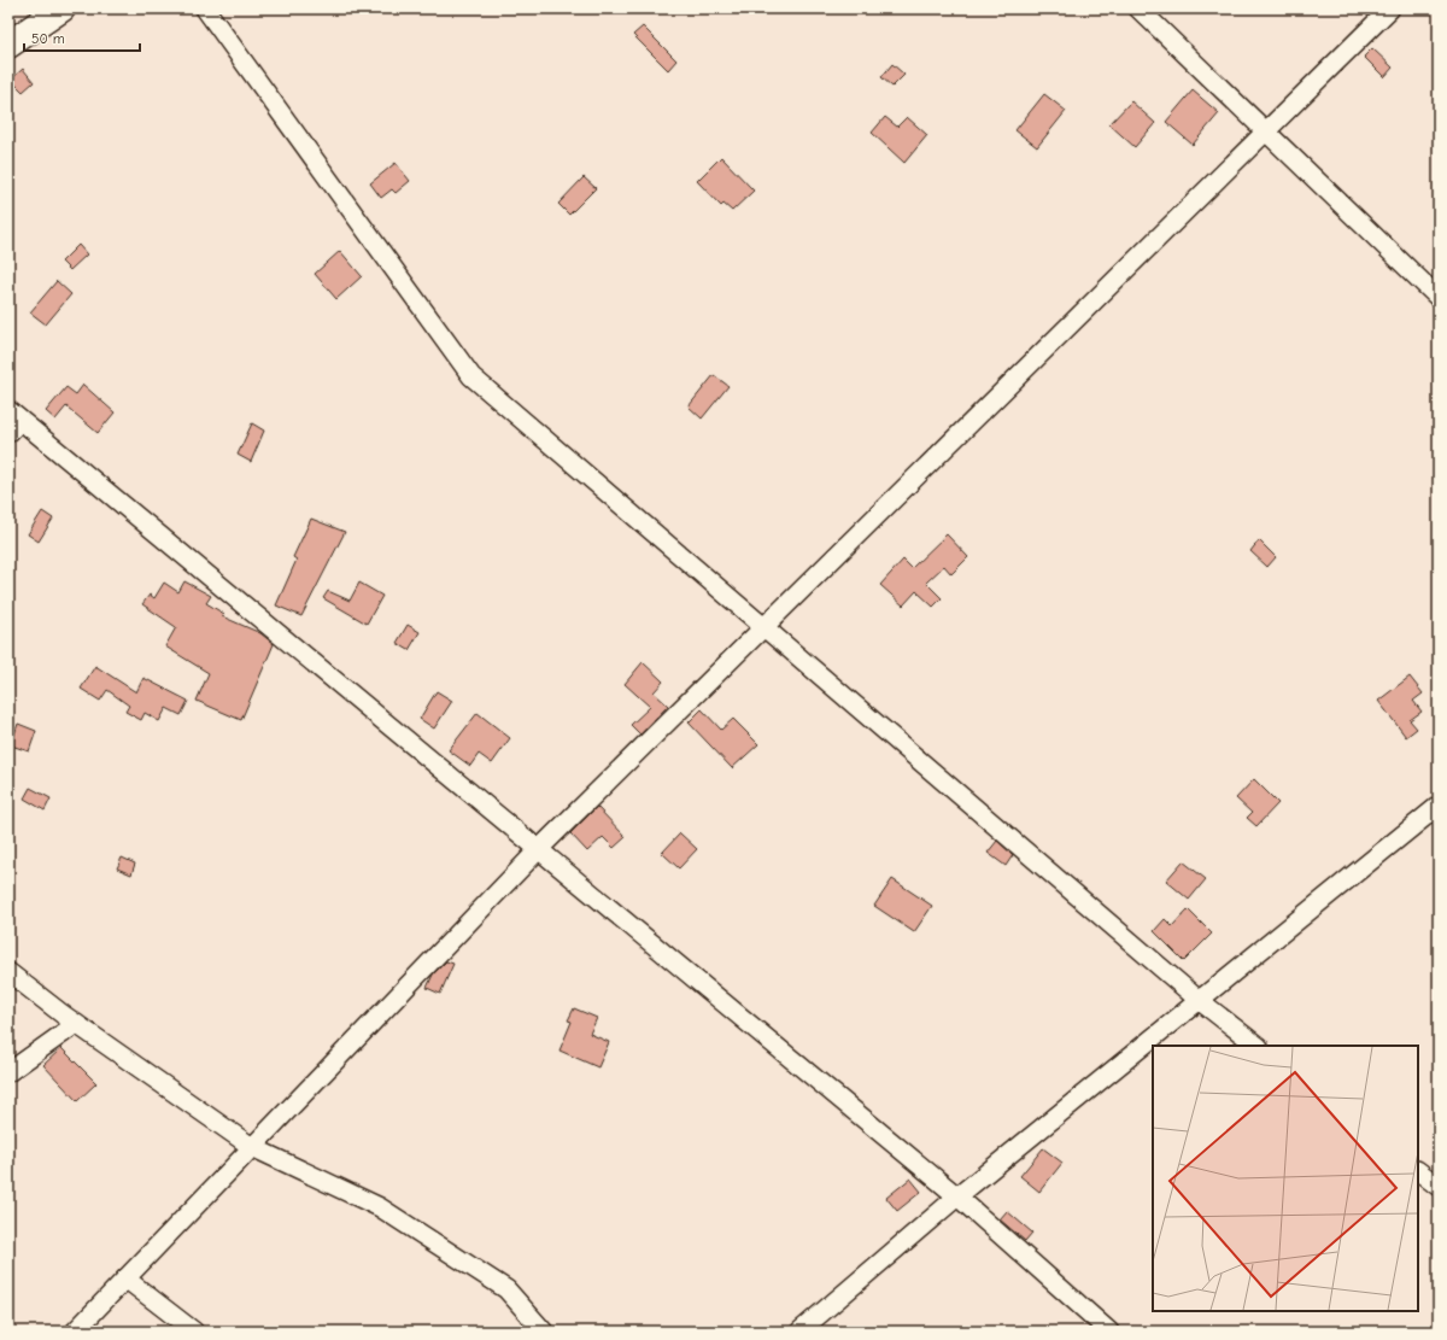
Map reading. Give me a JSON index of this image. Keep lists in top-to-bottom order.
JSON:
{
  "scale_bar": "50 m"
}
